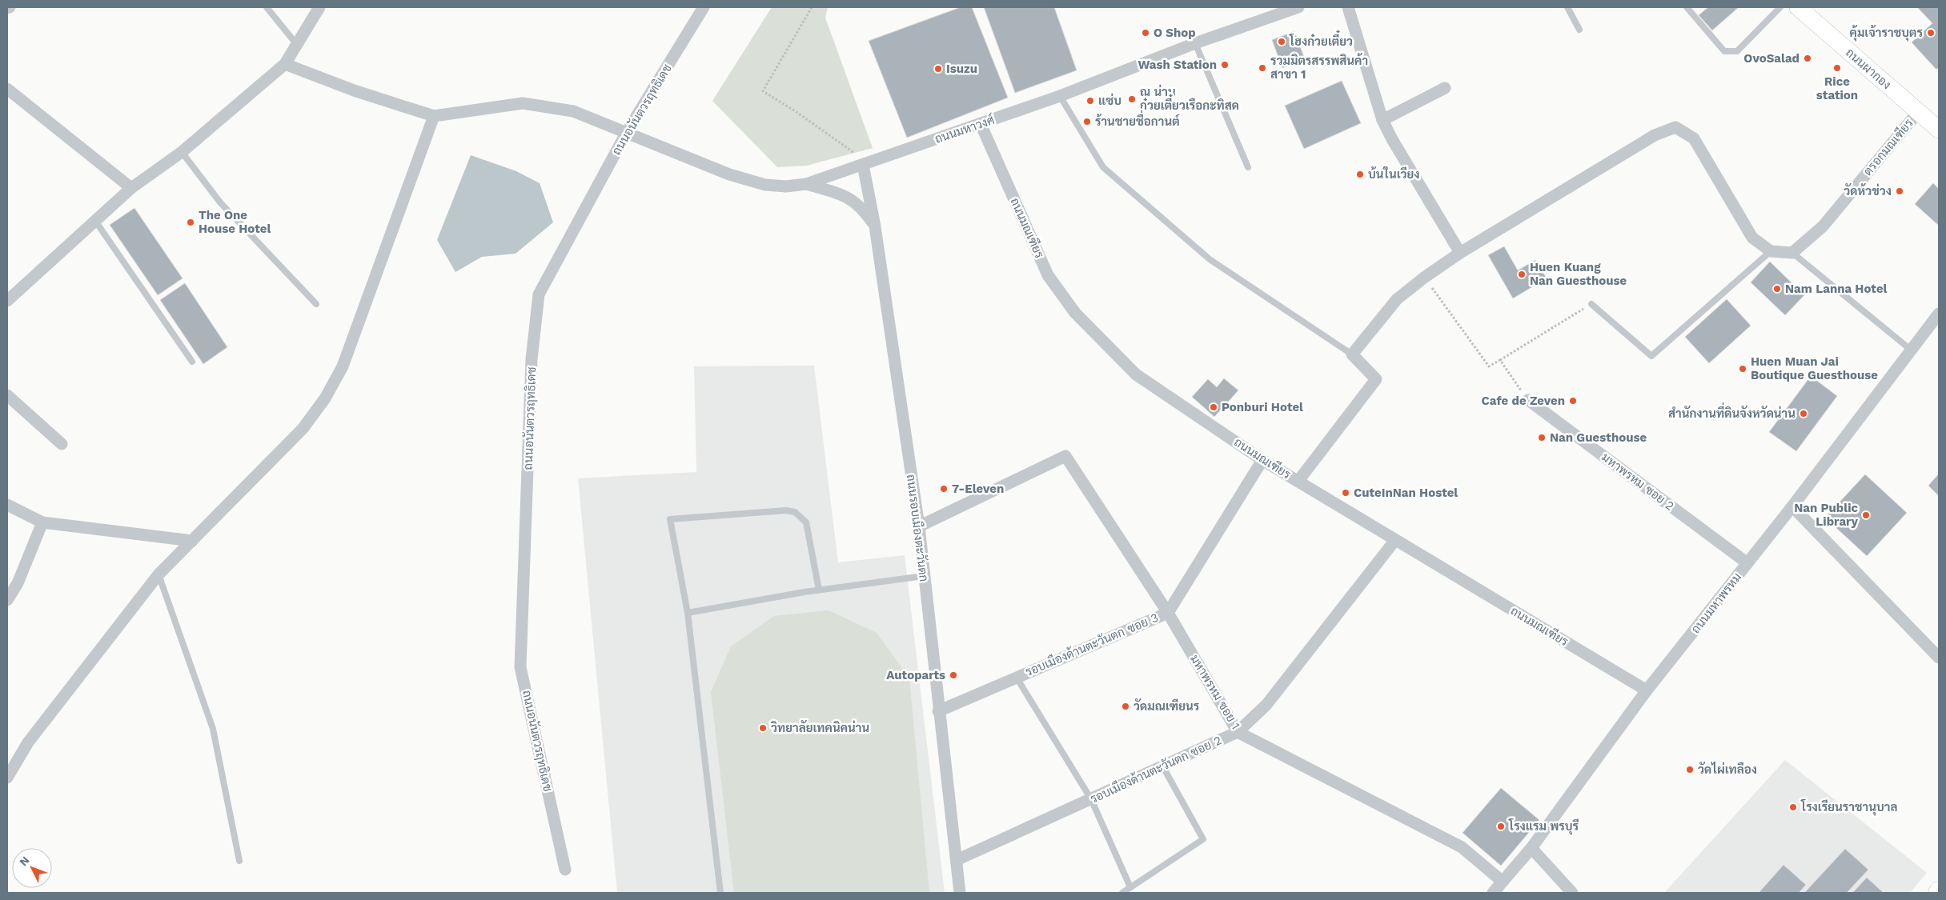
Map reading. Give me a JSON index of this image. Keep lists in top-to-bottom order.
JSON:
{
  "streets": {
    "main road": ["ถนนผากอง"],
    "street": [
      "ถนนอนันตวรฤทธิเดช",
      "ถนนมหาวงศ์",
      "ตรอกมณเฑียร",
      "ถนนมณเฑียร",
      "มหาพรหม ซอย 2",
      "ถนนรอบเมืองตะวันตก",
      "ถนนมหาพรหม",
      "รอบเมืองด้านตะวันตก ซอย 3",
      "มหาพรหม ซอย 1",
      "รอบเมืองด้านตะวันตก ซอย 2"
    ]
  },
  "crossings": [
    ["ถนนผากอง", "ตรอกมณเฑียร"],
    ["ถนนอนันตวรฤทธิเดช", "ถนนมหาวงศ์"],
    ["ถนนมหาวงศ์", "ถนนมณเฑียร"],
    ["ถนนมหาวงศ์", "ถนนรอบเมืองตะวันตก"],
    ["ถนนมณเฑียร", "ถนนมหาพรหม"],
    ["ถนนมณเฑียร", "รอบเมืองด้านตะวันตก ซอย 3"],
    ["ถนนมณเฑียร", "รอบเมืองด้านตะวันตก ซอย 2"],
    ["มหาพรหม ซอย 2", "ถนนมหาพรหม"],
    ["ถนนรอบเมืองตะวันตก", "รอบเมืองด้านตะวันตก ซอย 3"],
    ["ถนนรอบเมืองตะวันตก", "มหาพรหม ซอย 1"],
    ["ถนนรอบเมืองตะวันตก", "รอบเมืองด้านตะวันตก ซอย 2"],
    ["ถนนมหาพรหม", "มหาพรหม ซอย 1"],
    ["รอบเมืองด้านตะวันตก ซอย 3", "มหาพรหม ซอย 1"],
    ["มหาพรหม ซอย 1", "รอบเมืองด้านตะวันตก ซอย 2"]
  ],
  "places": [
    "O Shop",
    "คุ้มเจ้าราชบุตร",
    "โฮงก๋วยเตี๋ยว",
    "OvoSalad",
    "Wash Station",
    "รวมมิตรสรรพสินค้า สาขา 1",
    "Rice station",
    "Isuzu",
    "ณ น่าน ก๋วยเตี๋ยวเรือกะทิสด",
    "แซ่บ",
    "ร้านชายชื่อกานต์",
    "บ้นในเวียง",
    "วัดห้วข่วง",
    "The One House Hotel",
    "Huen Kuang Nan Guesthouse",
    "Nam Lanna Hotel",
    "Huen Muan Jai Boutique Guesthouse",
    "Cafe de Zeven",
    "Ponburi Hotel",
    "สำนักงานที่ดินจังหวัดน่าน",
    "Nan Guesthouse",
    "7-Eleven",
    "CuteInNan Hostel",
    "Nan Public Library",
    "Autoparts",
    "วัดมณเฑียนร",
    "วิทยาลัยเทคนิคน่าน",
    "วัดไผ่เทลือง",
    "โรงเรียนราชานุบาล",
    "โรงแรม พรบุรี"
  ],
  "north": "top left"
}
